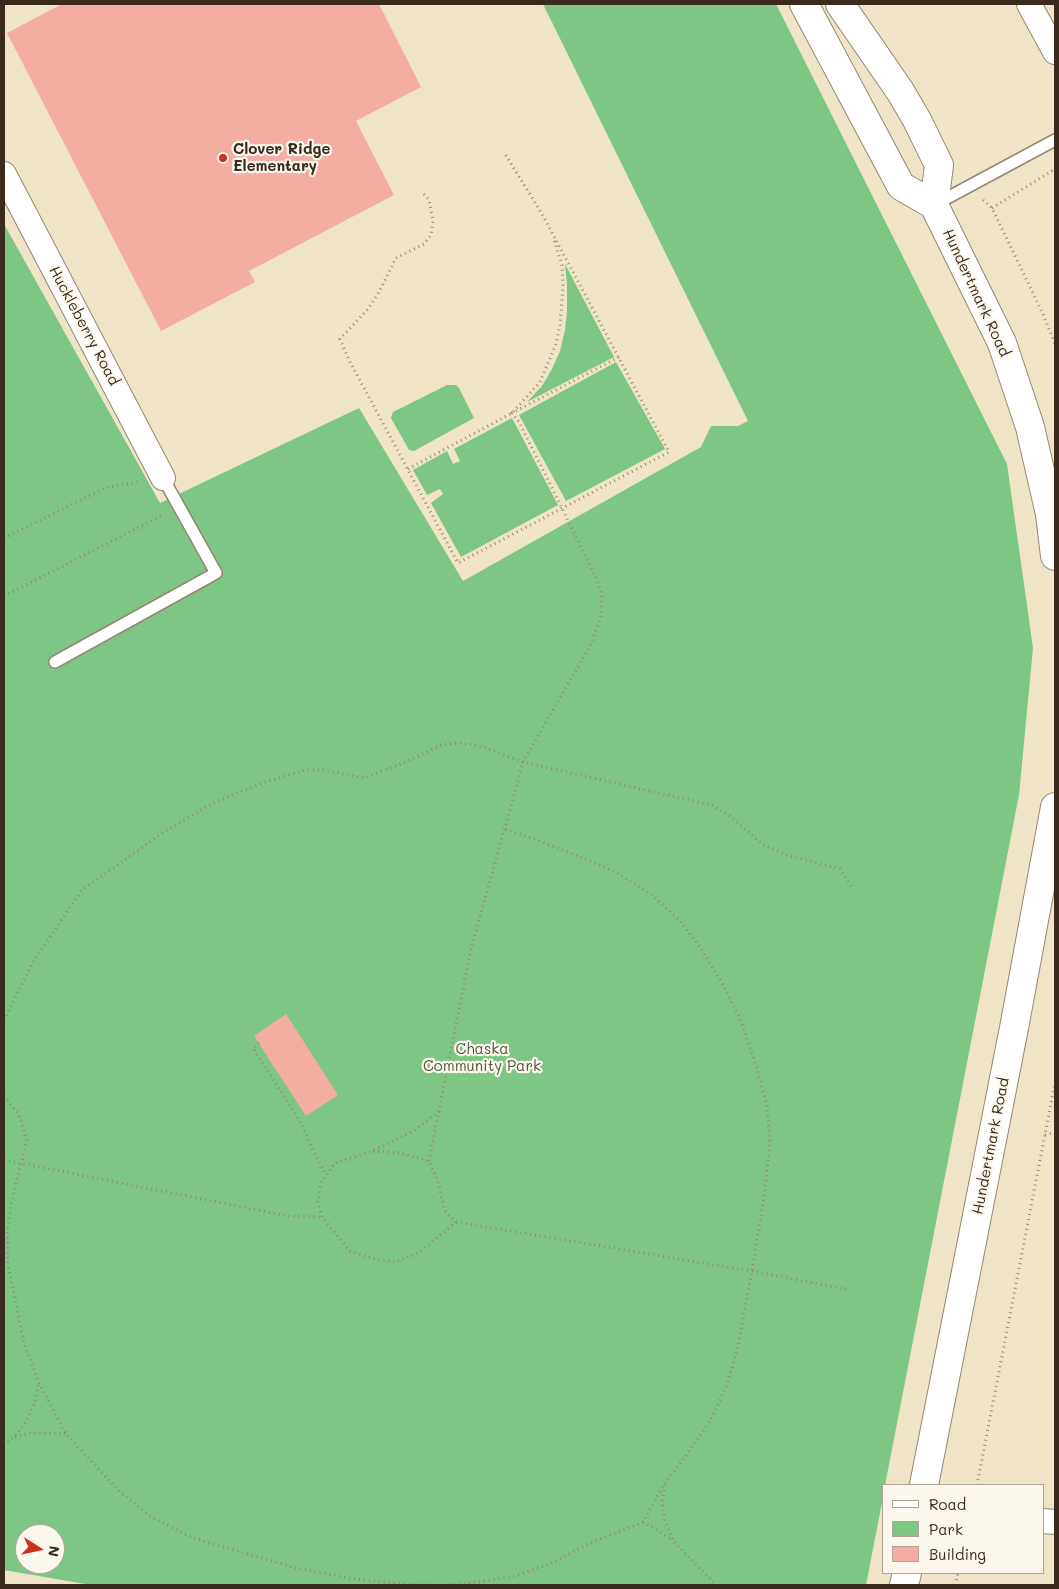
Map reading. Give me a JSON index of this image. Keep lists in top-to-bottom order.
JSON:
{
  "streets": {
    "street": ["Hundertmark Road", "Huckleberry Road"]
  },
  "parks": ["Chaska Community Park"],
  "places": ["Clover Ridge Elementary"],
  "legend": ["Road", "Park", "Building"],
  "north": "right"
}
